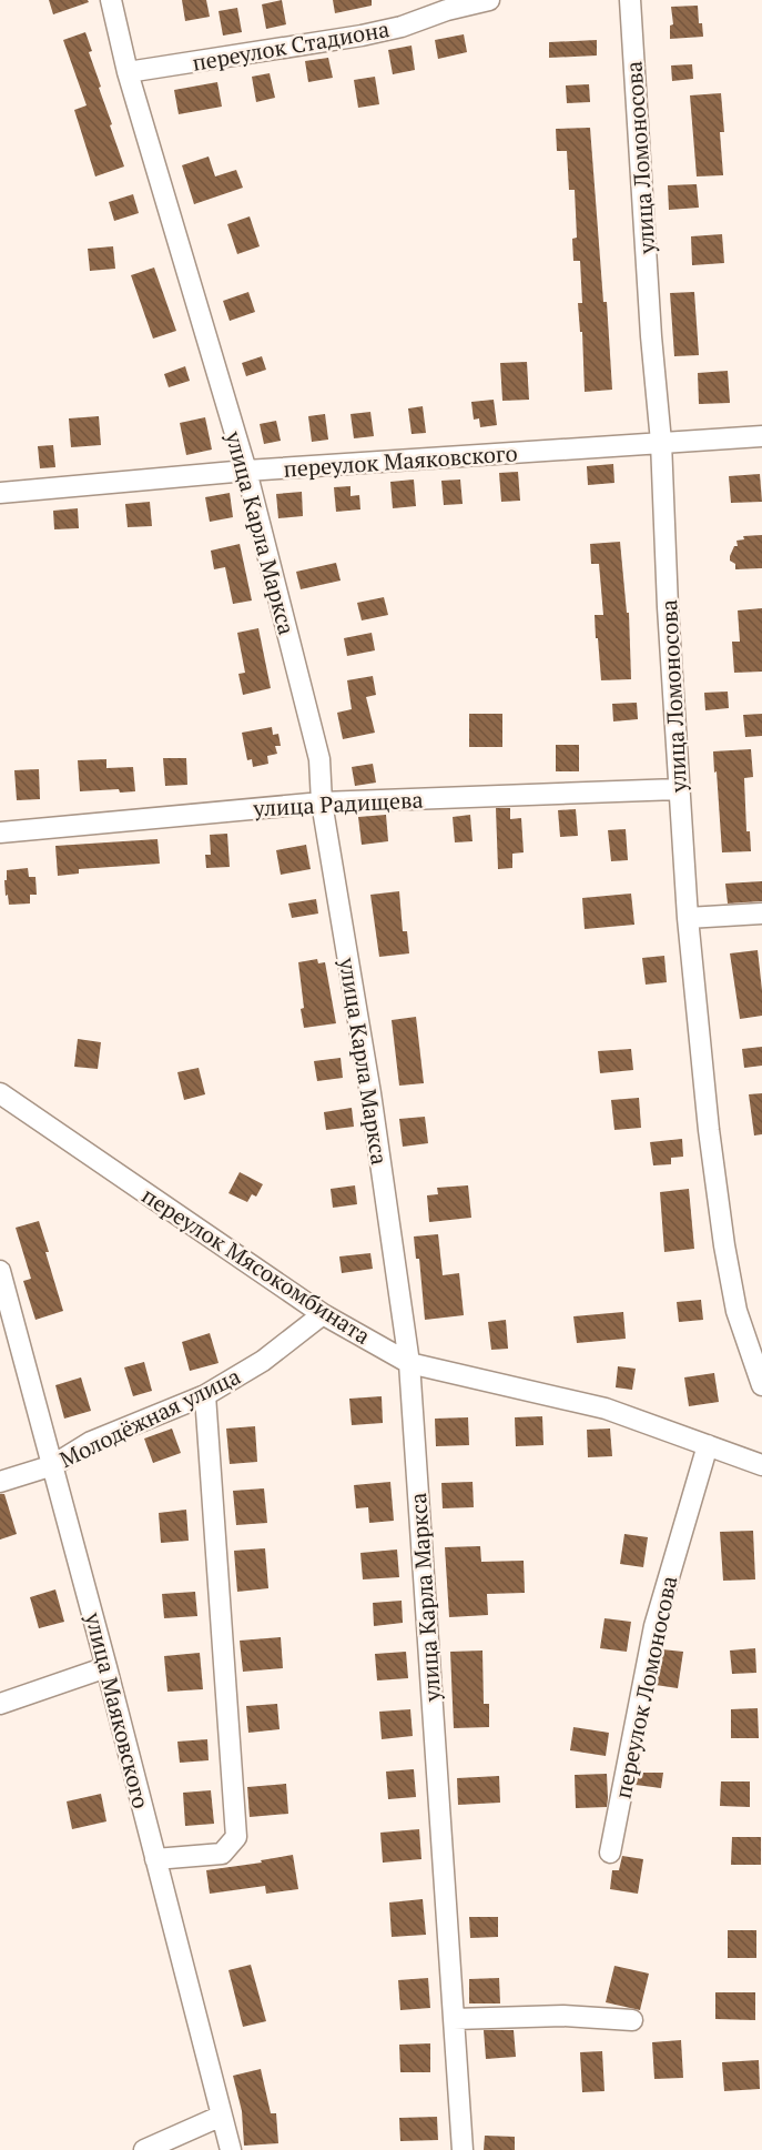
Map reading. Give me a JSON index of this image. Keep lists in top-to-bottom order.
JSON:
{
  "streets": {
    "street": [
      "переулок Стадиона",
      "улица Ломоносова",
      "переулок Маяковского",
      "улица Карла Маркса",
      "улица Радищева",
      "переулок Мясокомбината",
      "Молодёжная улица",
      "переулок Ломоносова",
      "улица Маяковского"
    ]
  },
  "crossings": [
    ["переулок Стадиона", "улица Карла Маркса"],
    ["улица Ломоносова", "переулок Маяковского"],
    ["улица Ломоносова", "улица Радищева"],
    ["переулок Маяковского", "улица Карла Маркса"],
    ["улица Карла Маркса", "улица Радищева"],
    ["улица Карла Маркса", "переулок Мясокомбината"],
    ["переулок Мясокомбината", "Молодёжная улица"],
    ["переулок Мясокомбината", "переулок Ломоносова"],
    ["Молодёжная улица", "улица Маяковского"]
  ]
}
